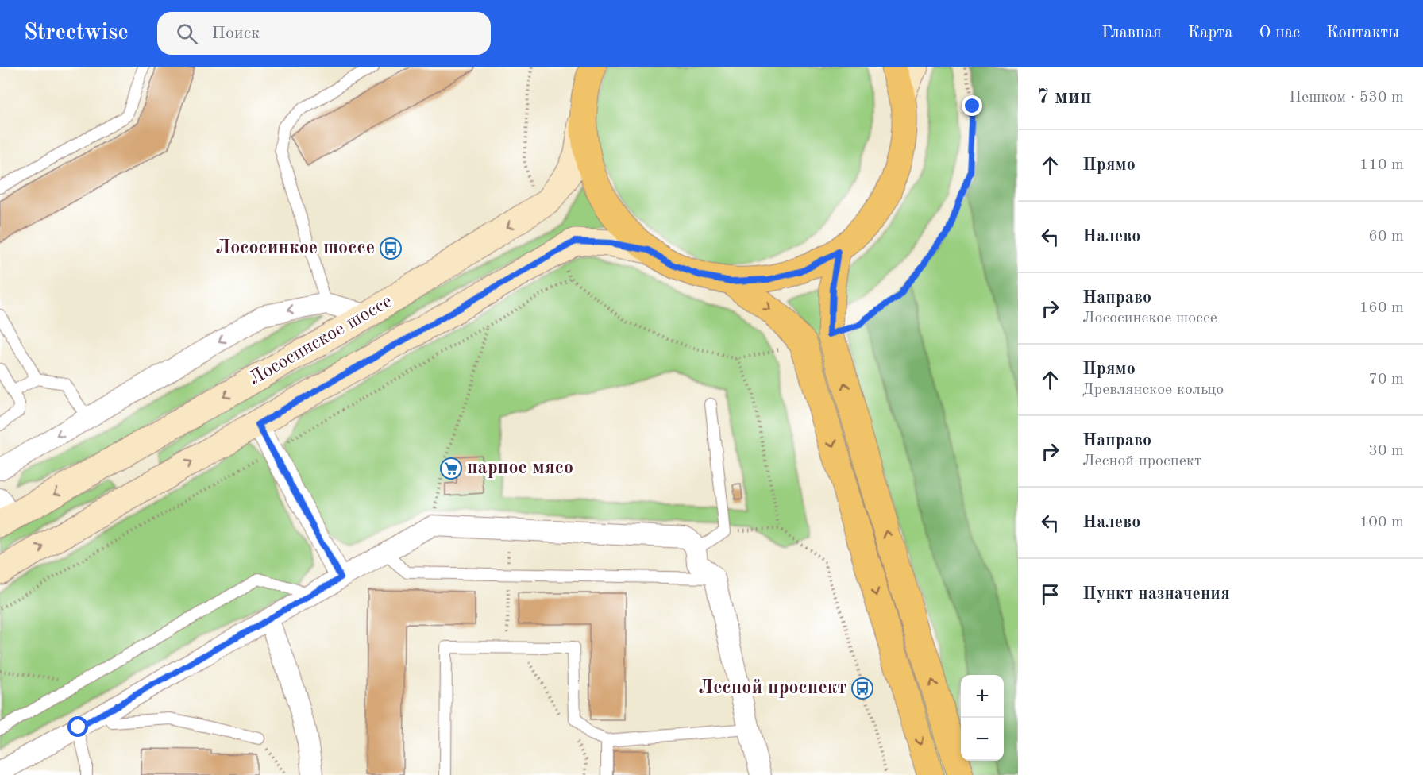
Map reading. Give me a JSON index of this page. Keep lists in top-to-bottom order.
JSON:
{
  "streets": {
    "street": ["Лососинское шоссе"]
  },
  "places": {
    "bus stop": ["Лососинкое шоссе", "Лесной проспект"],
    "supermarket": ["парное мясо"]
  },
  "page": {
    "header": "Streetwise",
    "search": "Поиск",
    "nav": [
      "Главная",
      "Карта",
      "О нас",
      "Контакты"
    ],
    "heading": ["7 мин", "Пешком · 530 m"],
    "list": [
      ["Прямо", "110 m"],
      ["Налево", "60 m"],
      ["Направо", "Лососинское шоссе", "160 m"],
      ["Прямо", "Древлянское кольцо", "70 m"],
      ["Направо", "Лесной проспект", "30 m"],
      ["Налево", "100 m"],
      "Пункт назначения"
    ],
    "map_buttons": ["+", "−"]
  }
}
